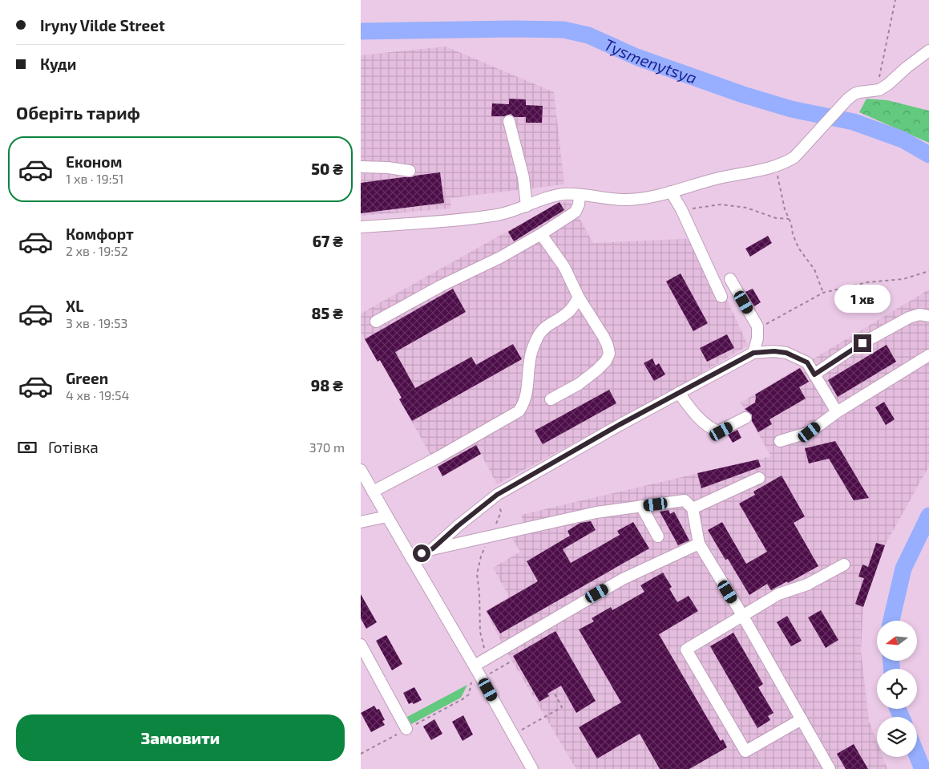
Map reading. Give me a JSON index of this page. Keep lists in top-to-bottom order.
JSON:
{
  "water": ["Tysmenytsya"],
  "north": "left",
  "page": {
    "banner": ["Iryny Vilde Street", "Куди"],
    "heading": "Оберіть тариф",
    "list": [
      {
        "name": "Економ",
        "note": "1 хв · 19:51",
        "value": "50 ₴"
      },
      {
        "name": "Комфорт",
        "note": "2 хв · 19:52",
        "value": "67 ₴"
      },
      {
        "name": "XL",
        "note": "3 хв · 19:53",
        "value": "85 ₴"
      },
      {
        "name": "Green",
        "note": "4 хв · 19:54",
        "value": "98 ₴"
      }
    ],
    "bubble": "1 хв",
    "pay": ["Готівка", "370 m"],
    "buttons": "Замовити"
  }
}
